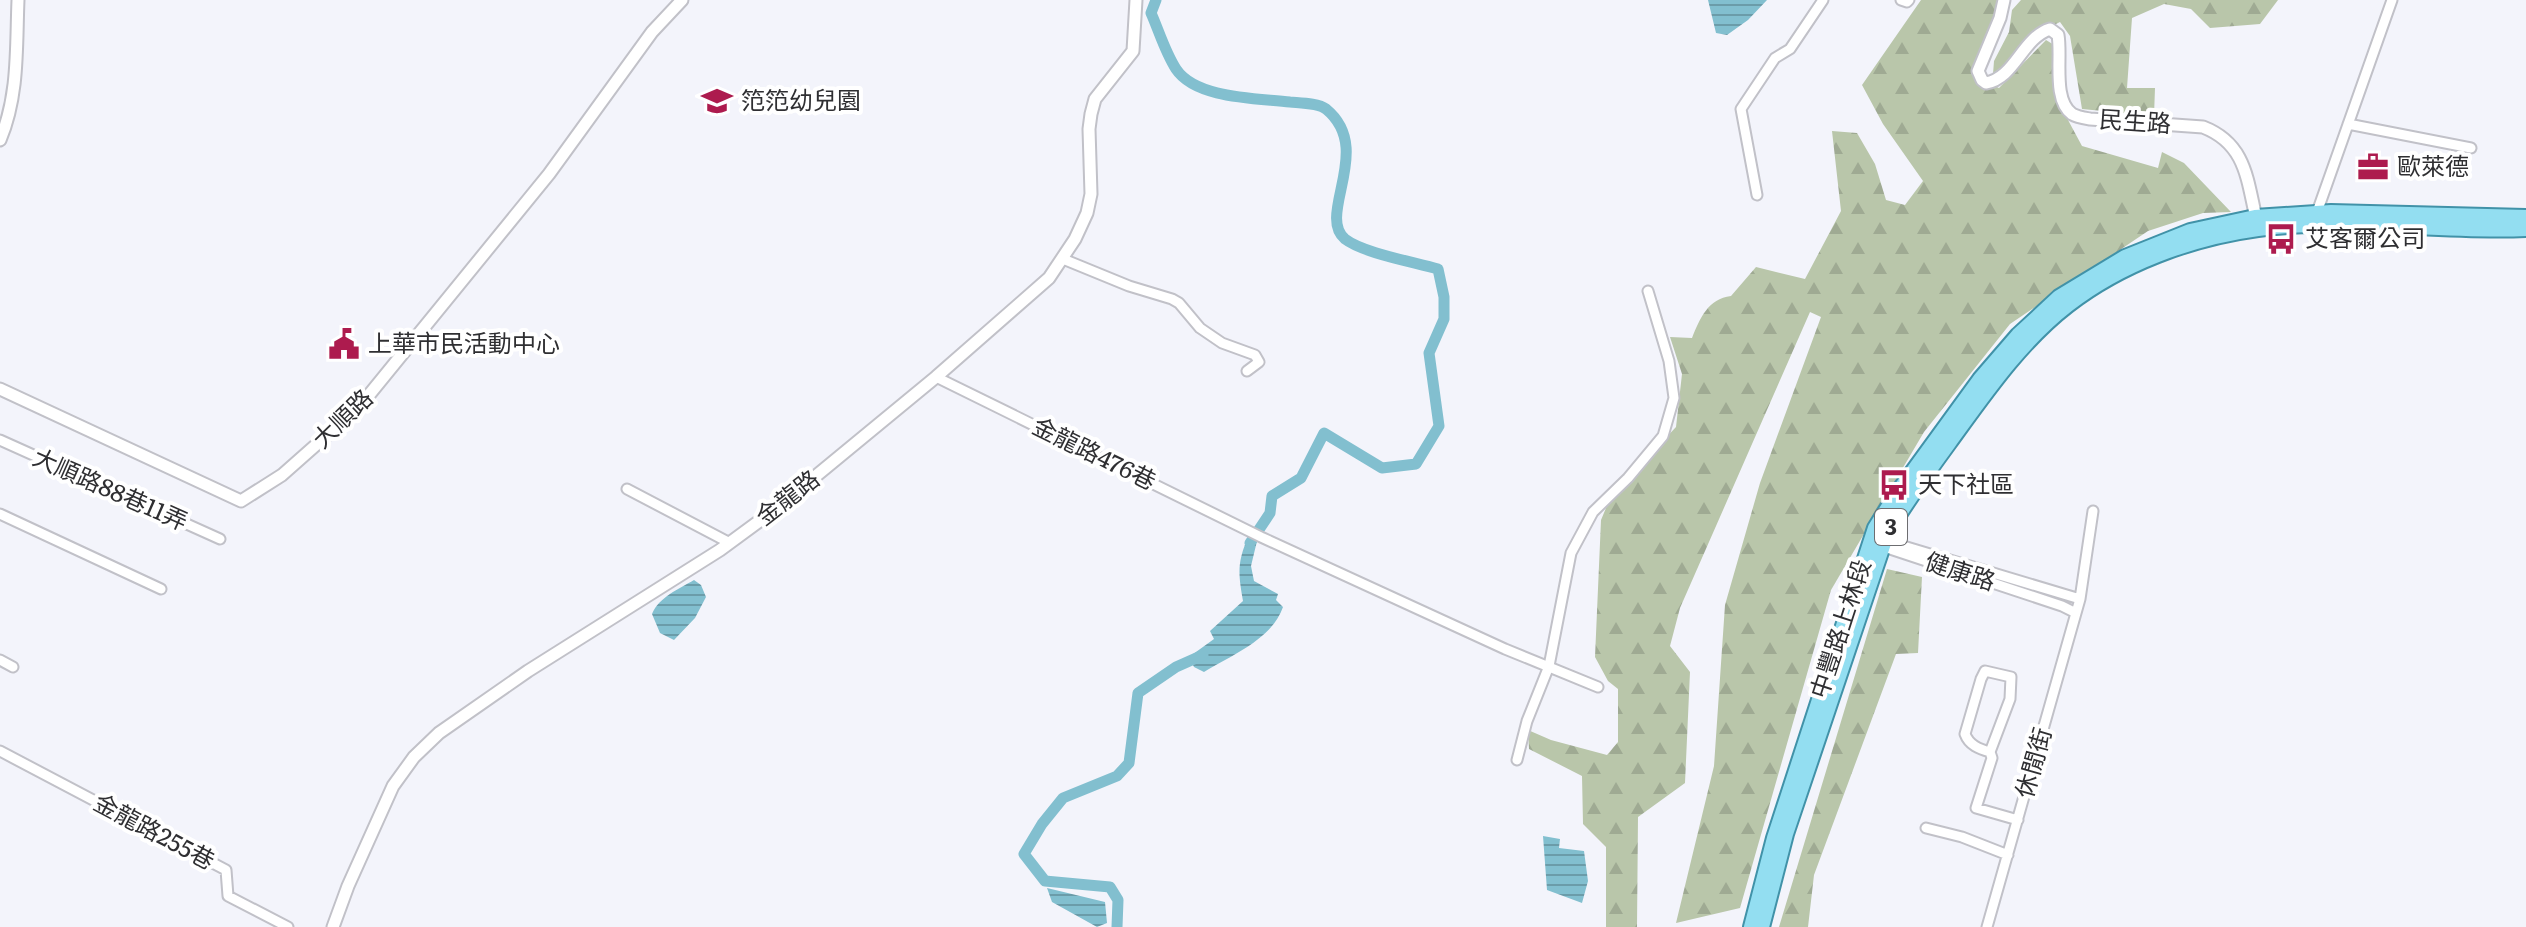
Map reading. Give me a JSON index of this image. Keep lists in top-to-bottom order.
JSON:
{
  "streets": {
    "main road": ["3", "中豐路上林段"],
    "street": [
      "民生路",
      "大順路",
      "金龍路476巷",
      "大順路88巷11弄",
      "金龍路",
      "健康路",
      "休閒街",
      "金龍路255巷"
    ]
  },
  "crossings": [
    ["民生路", "3"],
    ["民生路", "中豐路上林段"],
    ["金龍路476巷", "金龍路"],
    ["3", "中豐路上林段"],
    ["健康路", "中豐路上林段"],
    ["健康路", "休閒街"]
  ],
  "places": {
    "school or university": ["笵笵幼兒園"],
    "office": ["歐萊德"],
    "bus stop": ["艾客爾公司", "天下社區"],
    "public building": ["上華市民活動中心"]
  }
}
